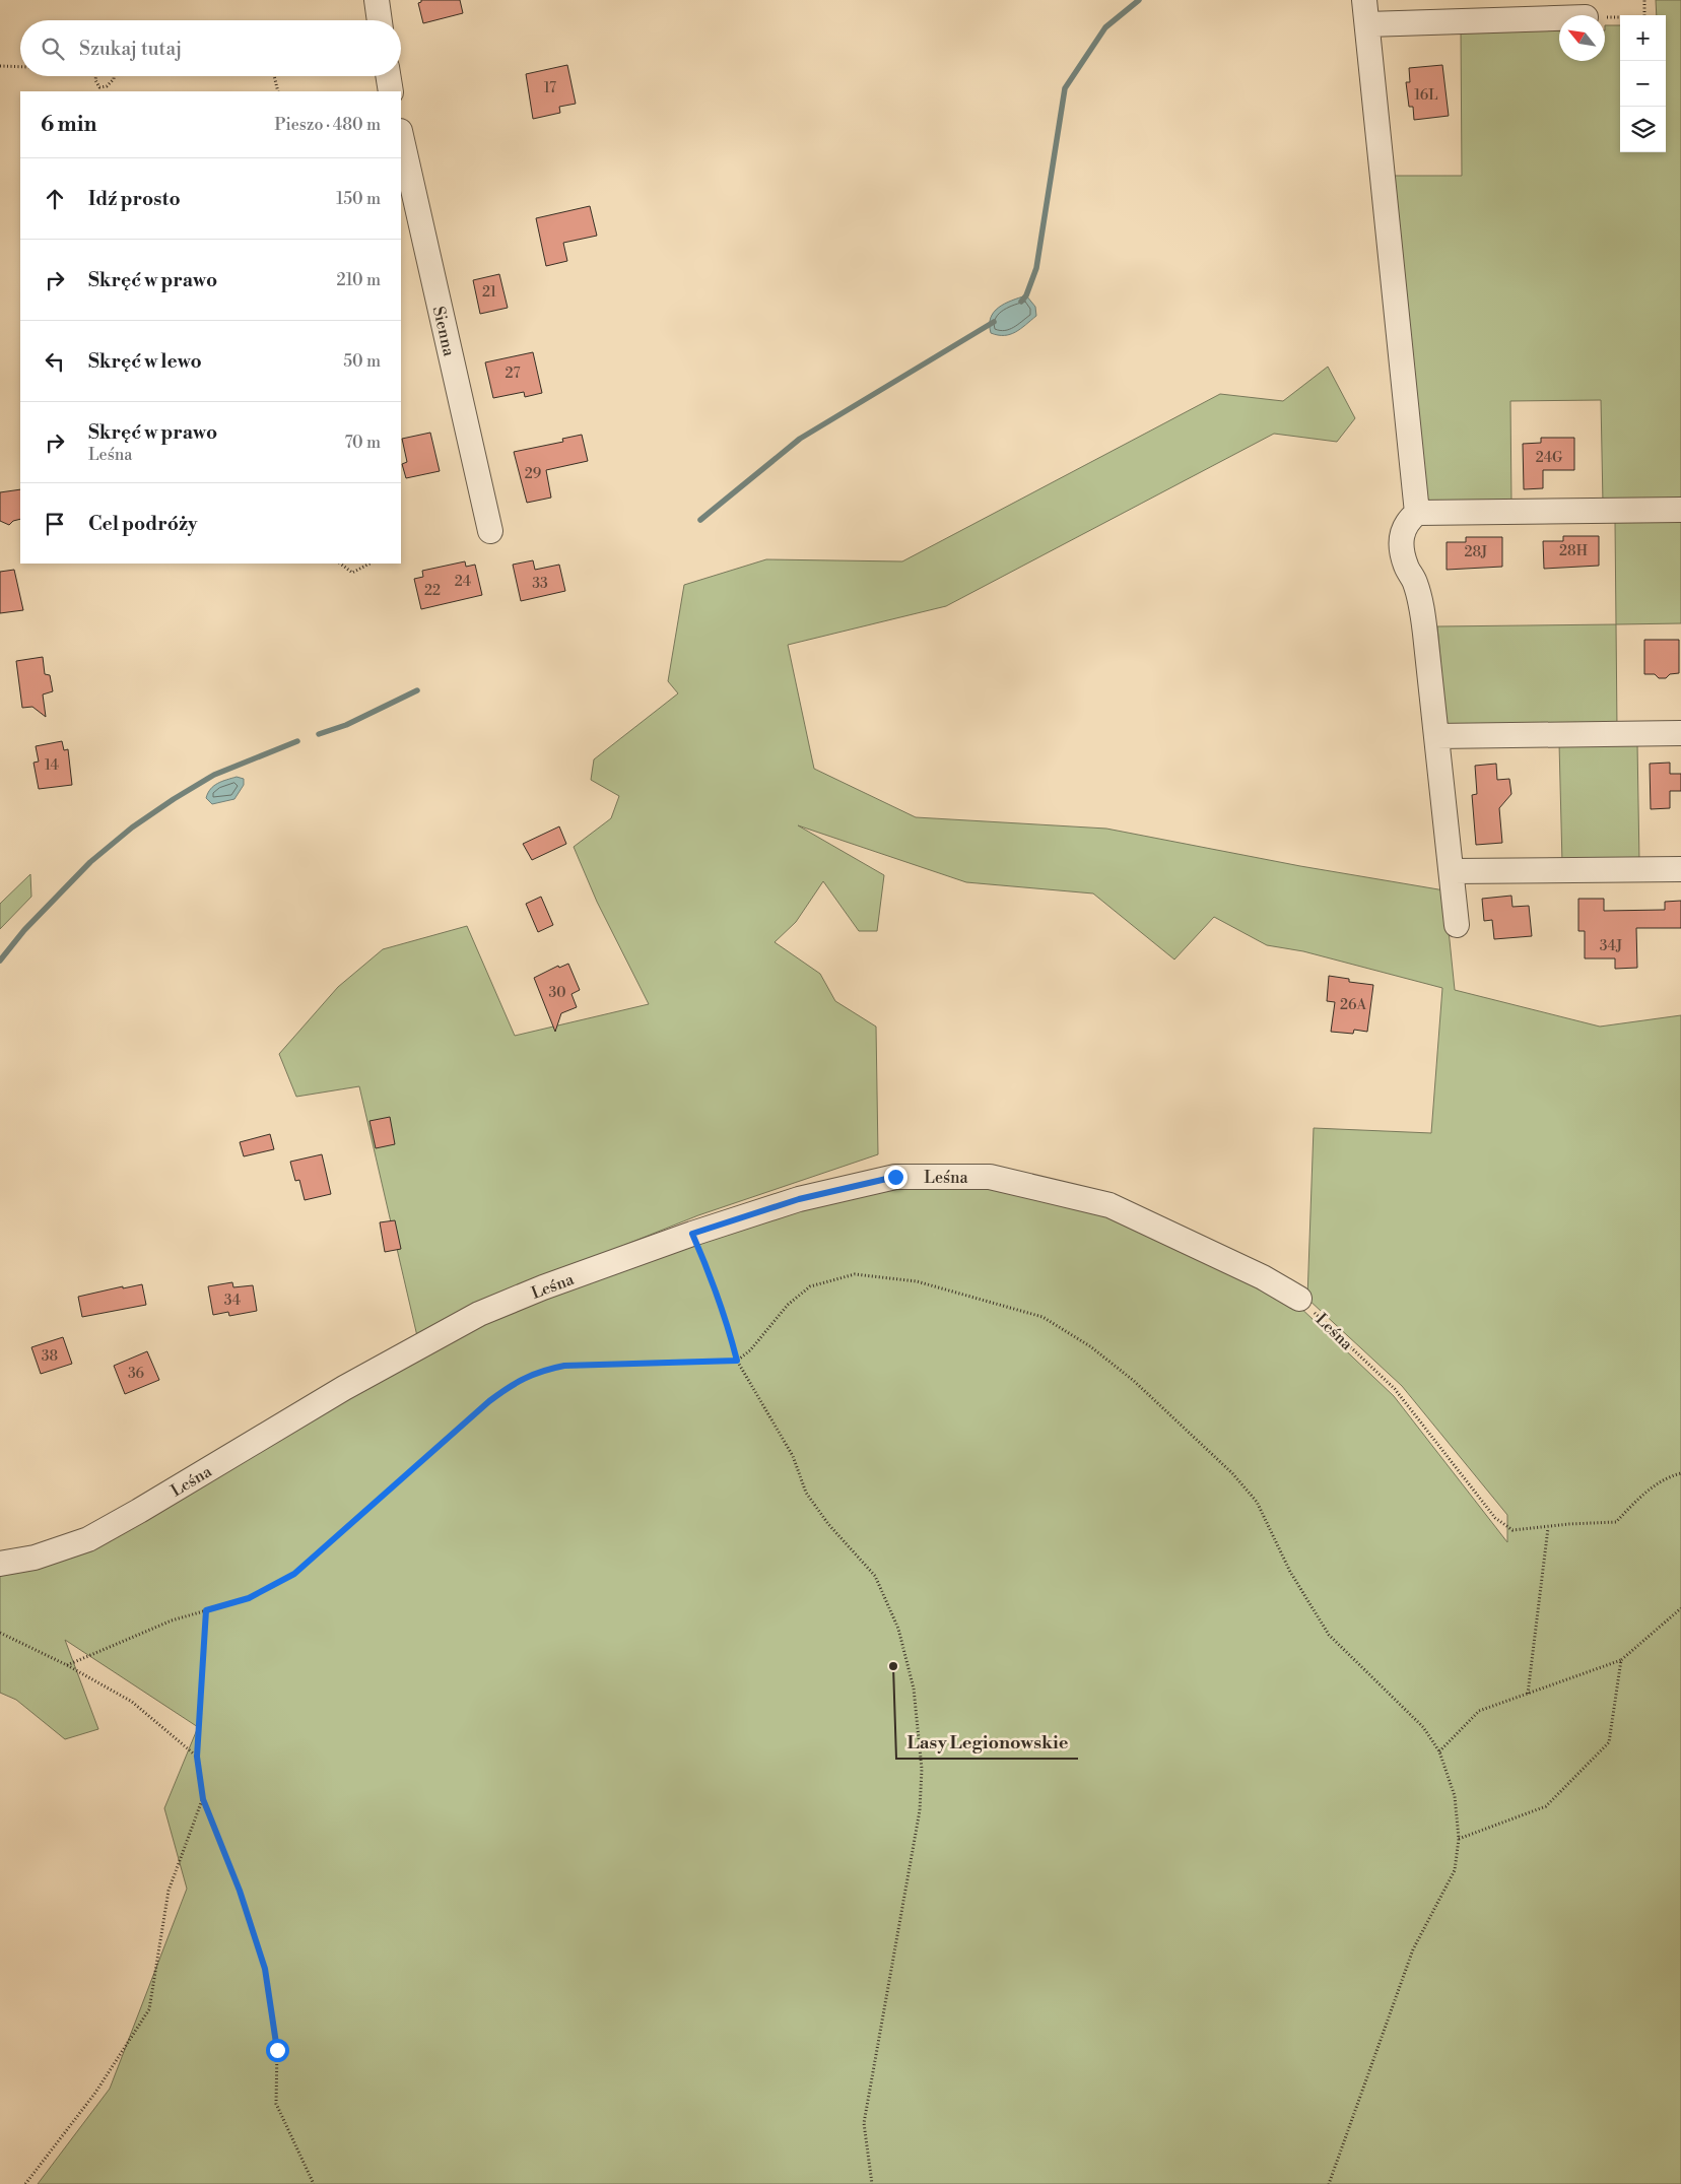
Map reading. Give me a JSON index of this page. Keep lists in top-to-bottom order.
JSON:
{
  "streets": {
    "street": ["Sienna", "Leśna"]
  },
  "places": ["Lasy Legionowskie"],
  "house_numbers": [
    "17",
    "16L",
    "21",
    "27",
    "24G",
    "29",
    "28H",
    "28J",
    "24",
    "33",
    "22",
    "14",
    "34J",
    "30",
    "26A",
    "34",
    "38",
    "36"
  ],
  "north": "top left",
  "page": {
    "map_buttons": ["+", "−"],
    "search": "Szukaj tutaj",
    "heading": ["6 min", "Pieszo · 480 m"],
    "list": [
      ["Idź prosto", "150 m"],
      ["Skręć w prawo", "210 m"],
      ["Skręć w lewo", "50 m"],
      ["Skręć w prawo", "Leśna", "70 m"],
      "Cel podróży"
    ]
  }
}
